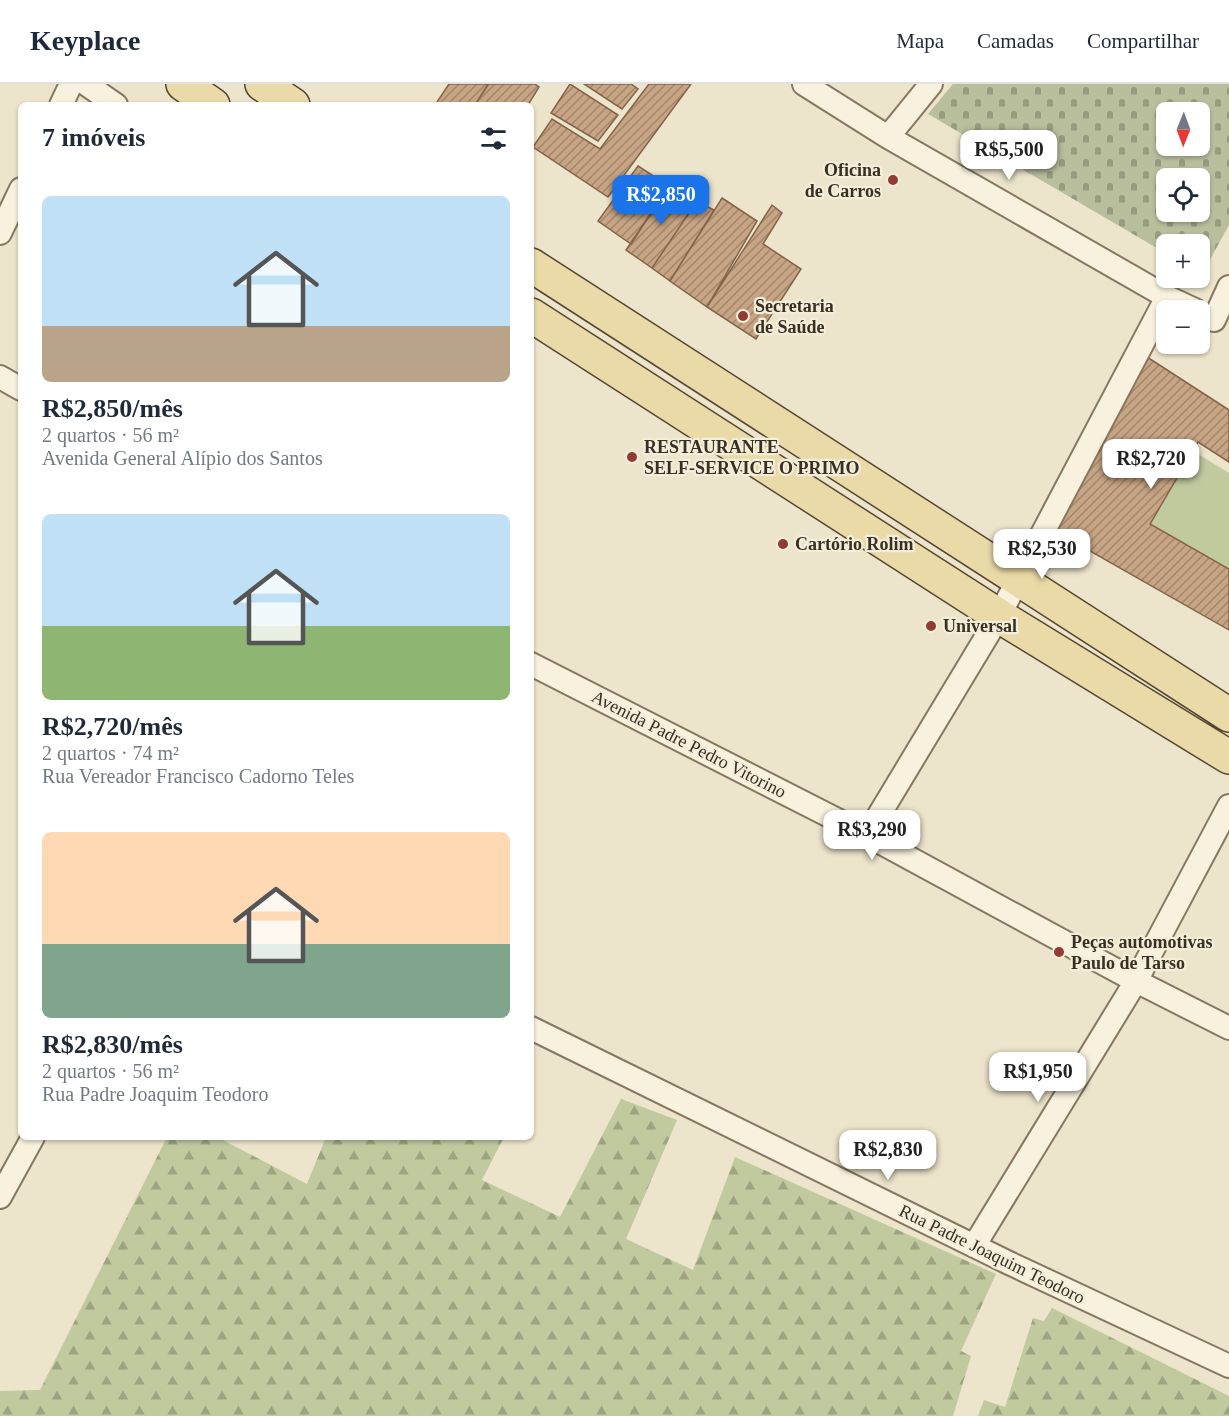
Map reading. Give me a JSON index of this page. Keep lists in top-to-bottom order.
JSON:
{
  "streets": {
    "street": ["Avenida Padre Pedro Vitorino", "Rua Padre Joaquim Teodoro"]
  },
  "places": [
    "Oficina de Carros",
    "Secretaria de Saúde",
    "RESTAURANTE SELF-SERVICE O PRIMO",
    "Cartório Rolim",
    "Universal",
    "Peças automotivas Paulo de Tarso"
  ],
  "north": "bottom",
  "page": {
    "header": "Keyplace",
    "nav": ["Mapa", "Camadas", "Compartilhar"],
    "map_buttons": ["+", "−"],
    "heading": "7 imóveis",
    "price": [
      "R$5,500",
      "R$2,850",
      "R$2,720",
      "R$2,530",
      "R$3,290",
      "R$1,950",
      "R$2,830"
    ],
    "list": [
      {
        "name": "R$2,850/mês",
        "note": "2 quartos · 56 m² · Avenida General Alípio dos Santos"
      },
      {
        "name": "R$2,720/mês",
        "note": "2 quartos · 74 m² · Rua Vereador Francisco Cadorno Teles"
      },
      {
        "name": "R$2,830/mês",
        "note": "2 quartos · 56 m² · Rua Padre Joaquim Teodoro"
      }
    ]
  }
}
